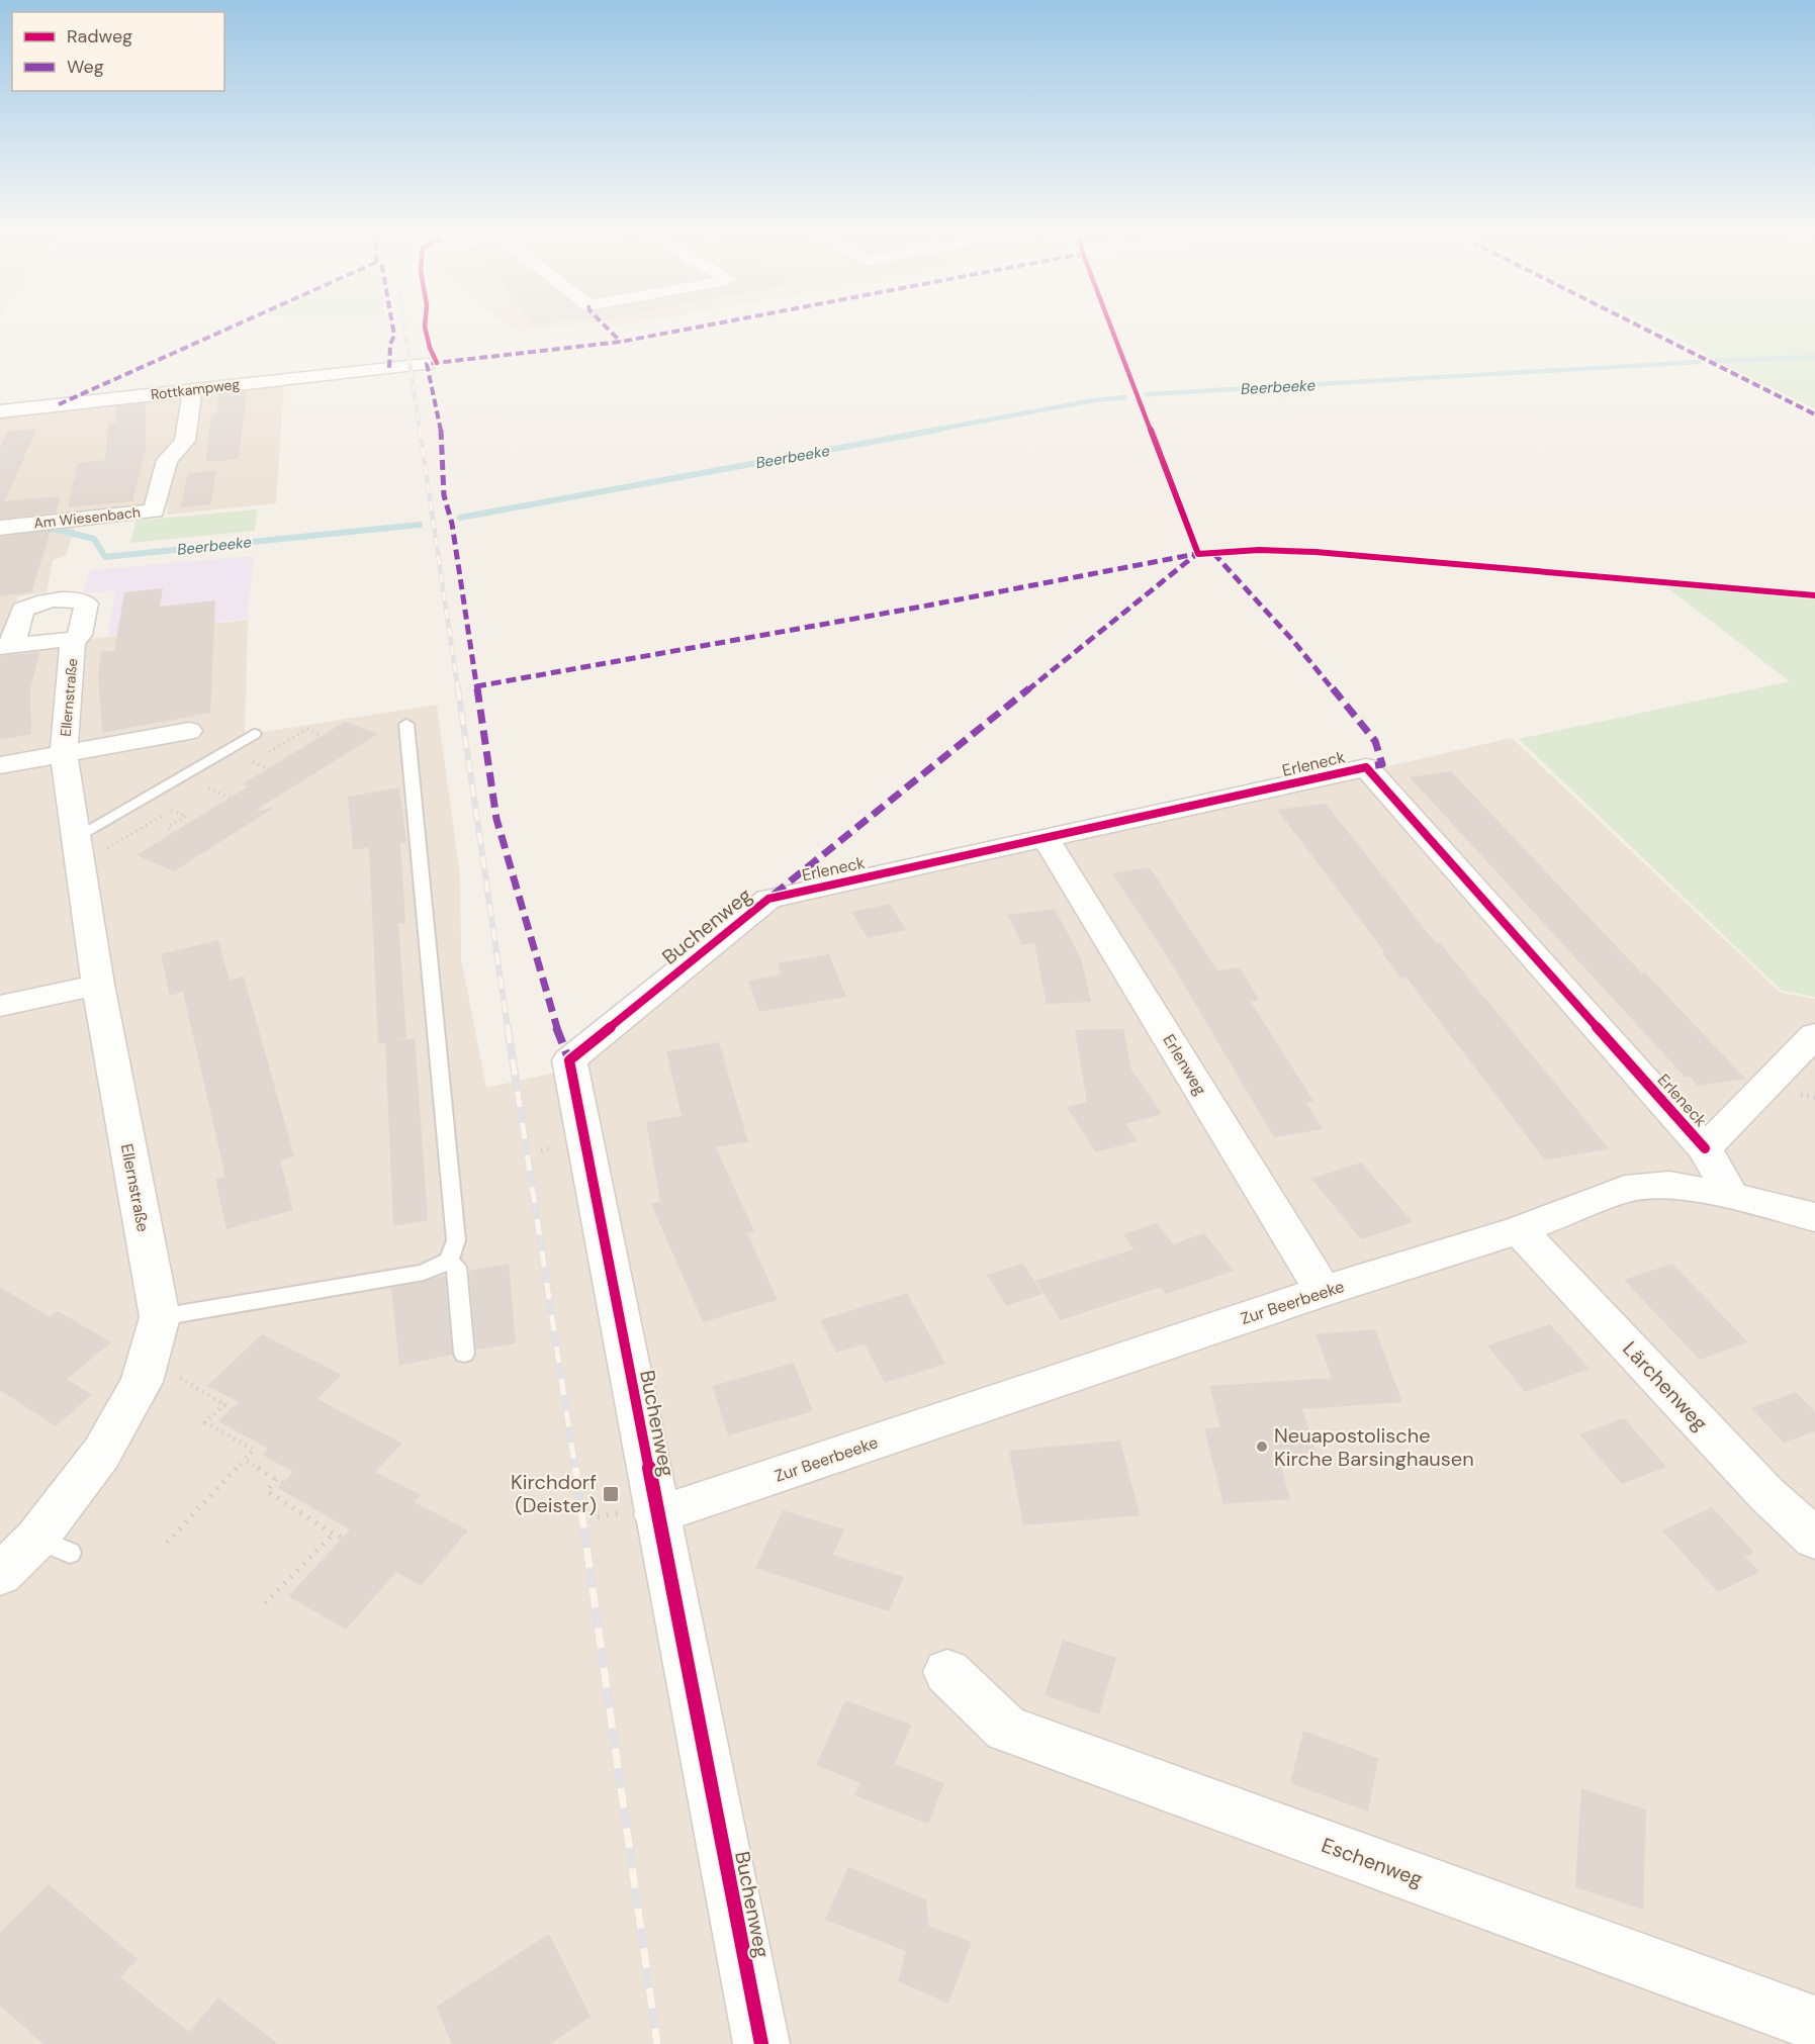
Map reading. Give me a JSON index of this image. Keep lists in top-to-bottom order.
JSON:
{
  "streets": {
    "street": [
      "Rottkampweg",
      "Am Wiesenbach",
      "Ellernstraße",
      "Erleneck",
      "Buchenweg",
      "Erlenweg",
      "Zur Beerbeeke",
      "Lärchenweg",
      "Eschenweg"
    ]
  },
  "crossings": [
    ["Rottkampweg", "Am Wiesenbach"],
    ["Erleneck", "Buchenweg"],
    ["Erleneck", "Erlenweg"],
    ["Buchenweg", "Zur Beerbeeke"],
    ["Erlenweg", "Zur Beerbeeke"],
    ["Zur Beerbeeke", "Lärchenweg"]
  ],
  "water": ["Beerbeeke"],
  "places": {
    "other": ["Neuapostolische Kirche Barsinghausen"],
    "transit": ["Kirchdorf (Deister)"]
  },
  "legend": ["Radweg", "Weg"]
}
